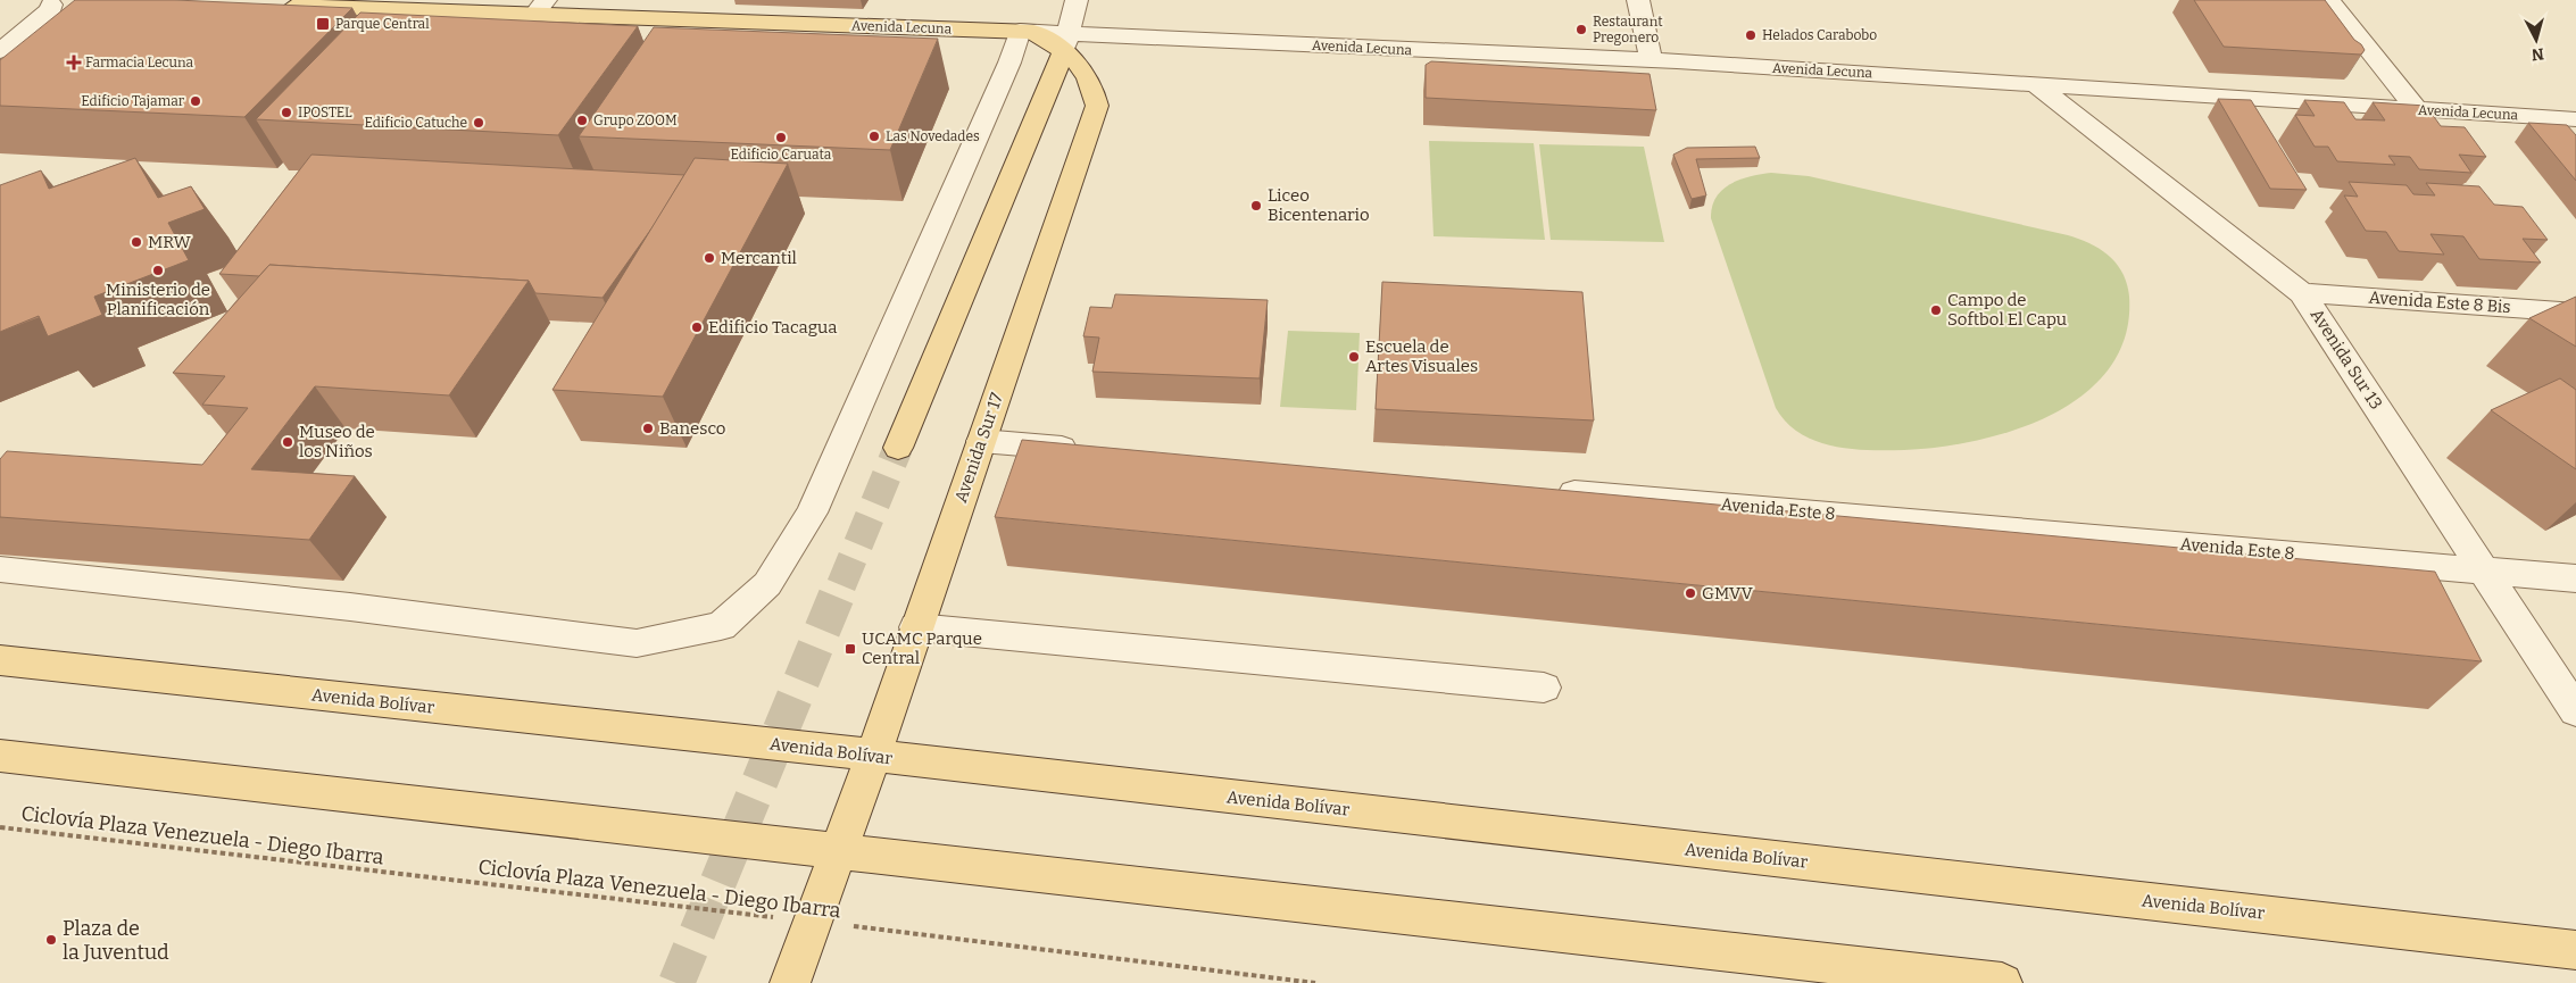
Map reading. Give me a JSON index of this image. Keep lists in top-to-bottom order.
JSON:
{
  "streets": {
    "main road": ["Avenida Lecuna", "Avenida Sur 17", "Avenida Bolívar"],
    "street": ["Avenida Este 8 Bis", "Avenida Sur 13", "Avenida Este 8"],
    "path": ["Ciclovía Plaza Venezuela - Diego Ibarra"]
  },
  "crossings": [
    ["Avenida Lecuna", "Avenida Sur 13"],
    ["Avenida Este 8 Bis", "Avenida Sur 13"],
    ["Avenida Sur 13", "Avenida Este 8"],
    ["Avenida Sur 17", "Avenida Bolívar"],
    ["Avenida Sur 17", "Ciclovía Plaza Venezuela - Diego Ibarra"]
  ],
  "places": {
    "transit": ["Parque Central", "UCAMC Parque Central"],
    "other": [
      "Restaurant Pregonero",
      "Helados Carabobo",
      "Edificio Tajamar",
      "IPOSTEL",
      "Grupo ZOOM",
      "Edificio Catuche",
      "Las Novedades",
      "Edificio Caruata",
      "Liceo Bicentenario",
      "MRW",
      "Mercantil",
      "Ministerio de Planificación",
      "Campo de Softbol El Capu",
      "Edificio Tacagua",
      "Escuela de Artes Visuales",
      "Banesco",
      "Museo de los Niños",
      "GMVV",
      "Plaza de la Juventud"
    ],
    "health": ["Farmacia Lecuna"]
  },
  "north": "bottom"
}
